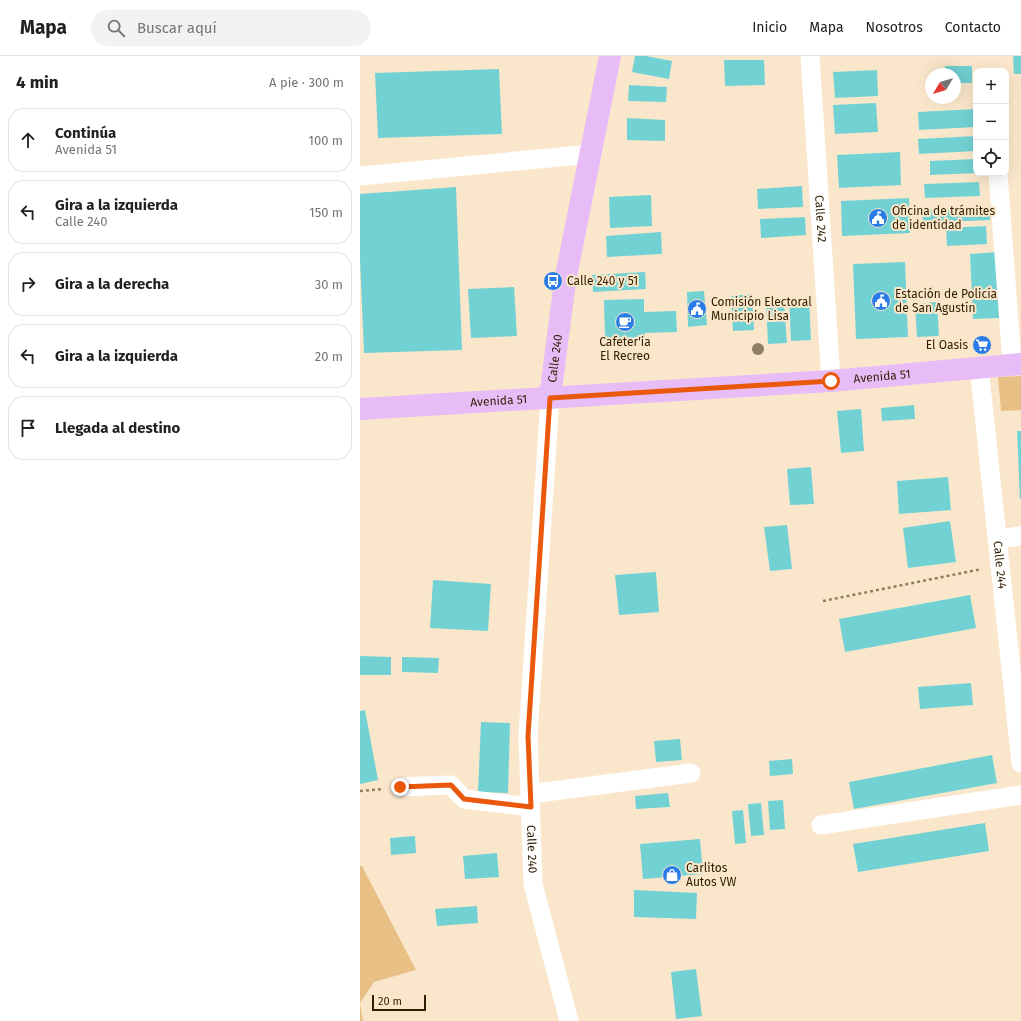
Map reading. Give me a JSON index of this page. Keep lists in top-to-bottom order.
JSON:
{
  "streets": {
    "main road": ["Calle 240", "Avenida 51"],
    "street": ["Calle 242", "Calle 244"]
  },
  "crossings": [
    ["Calle 242", "Avenida 51"],
    ["Calle 240", "Avenida 51"],
    ["Avenida 51", "Calle 244"]
  ],
  "places": {
    "public building": ["Oficina de trámites de identidad", "Estación de Policía de San Agustín", "Comisión Electoral Municipio Lisa"],
    "bus stop": ["Calle 240 y 51"],
    "cafe": ["Cafeter'ia El Recreo"],
    "supermarket": ["El Oasis"],
    "shop": ["Carlitos Autos VW"]
  },
  "scale_bar": "20 m",
  "north": "bottom left",
  "page": {
    "header": "Mapa",
    "search": "Buscar aquí",
    "nav": [
      "Inicio",
      "Mapa",
      "Nosotros",
      "Contacto"
    ],
    "heading": ["4 min", "A pie · 300 m"],
    "map_buttons": ["+", "−"],
    "list": [
      ["Continúa", "Avenida 51", "100 m"],
      ["Gira a la izquierda", "Calle 240", "150 m"],
      ["Gira a la derecha", "30 m"],
      ["Gira a la izquierda", "20 m"],
      "Llegada al destino"
    ],
    "scale": "20 m"
  }
}
